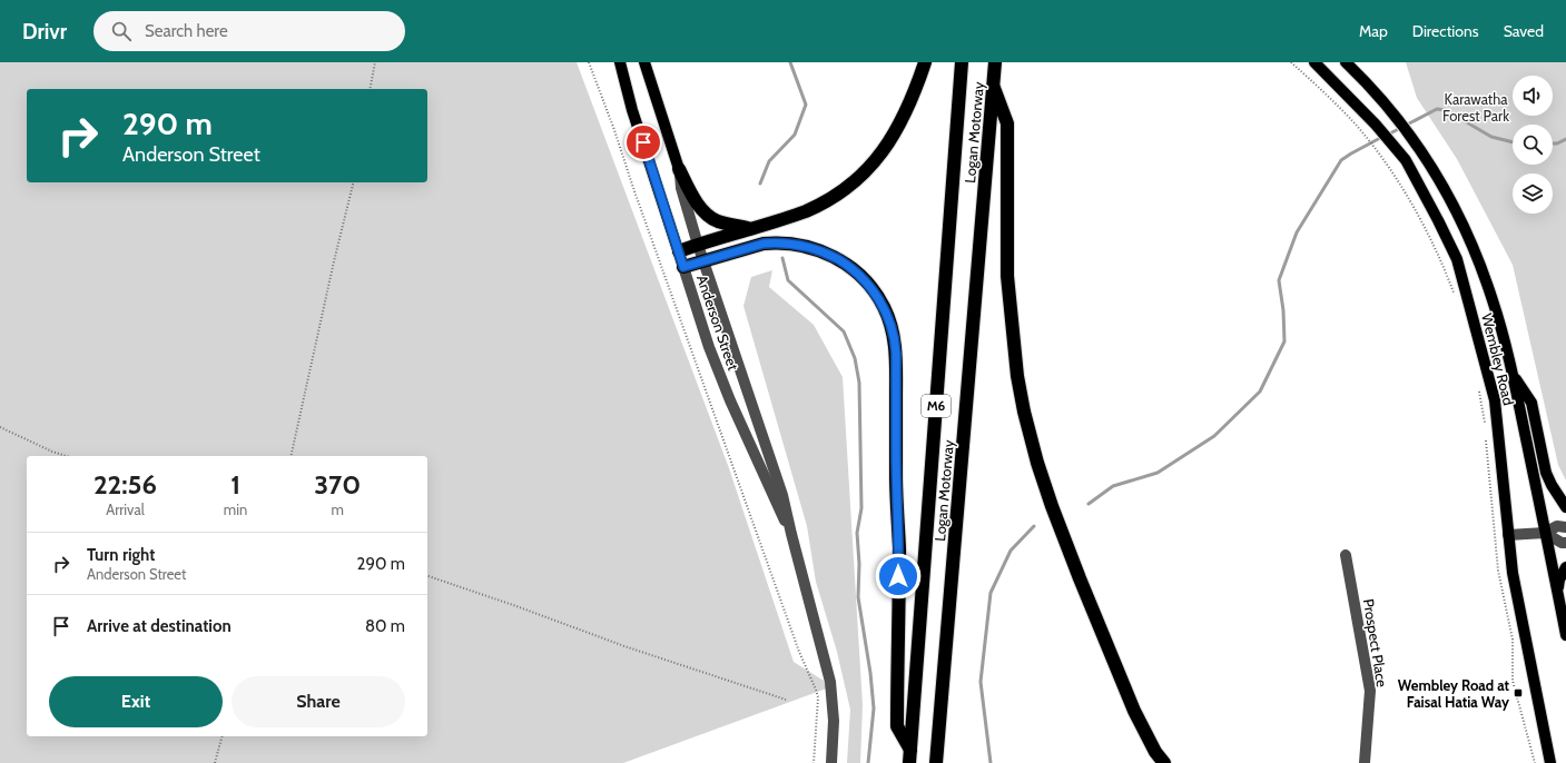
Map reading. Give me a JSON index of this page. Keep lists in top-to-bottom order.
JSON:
{
  "streets": {
    "highway": ["Logan Motorway", "M6"],
    "main road": ["Anderson Street", "Wembley Road"],
    "street": ["Prospect Place"]
  },
  "parks": ["Karawatha Forest Park"],
  "places": {
    "transit": ["Wembley Road at Faisal Hatia Way"]
  },
  "page": {
    "header": "Drivr",
    "search": "Search here",
    "nav": ["Map", "Directions", "Saved"],
    "turn": ["290 m", "Anderson Street"],
    "eta": [
      "22:56",
      "Arrival",
      "1",
      "min",
      "370",
      "m"
    ],
    "list": [
      {
        "name": "Turn right",
        "note": "Anderson Street",
        "value": "290 m"
      },
      {
        "name": "Arrive at destination",
        "value": "80 m"
      }
    ],
    "buttons": ["Exit", "Share"]
  }
}
